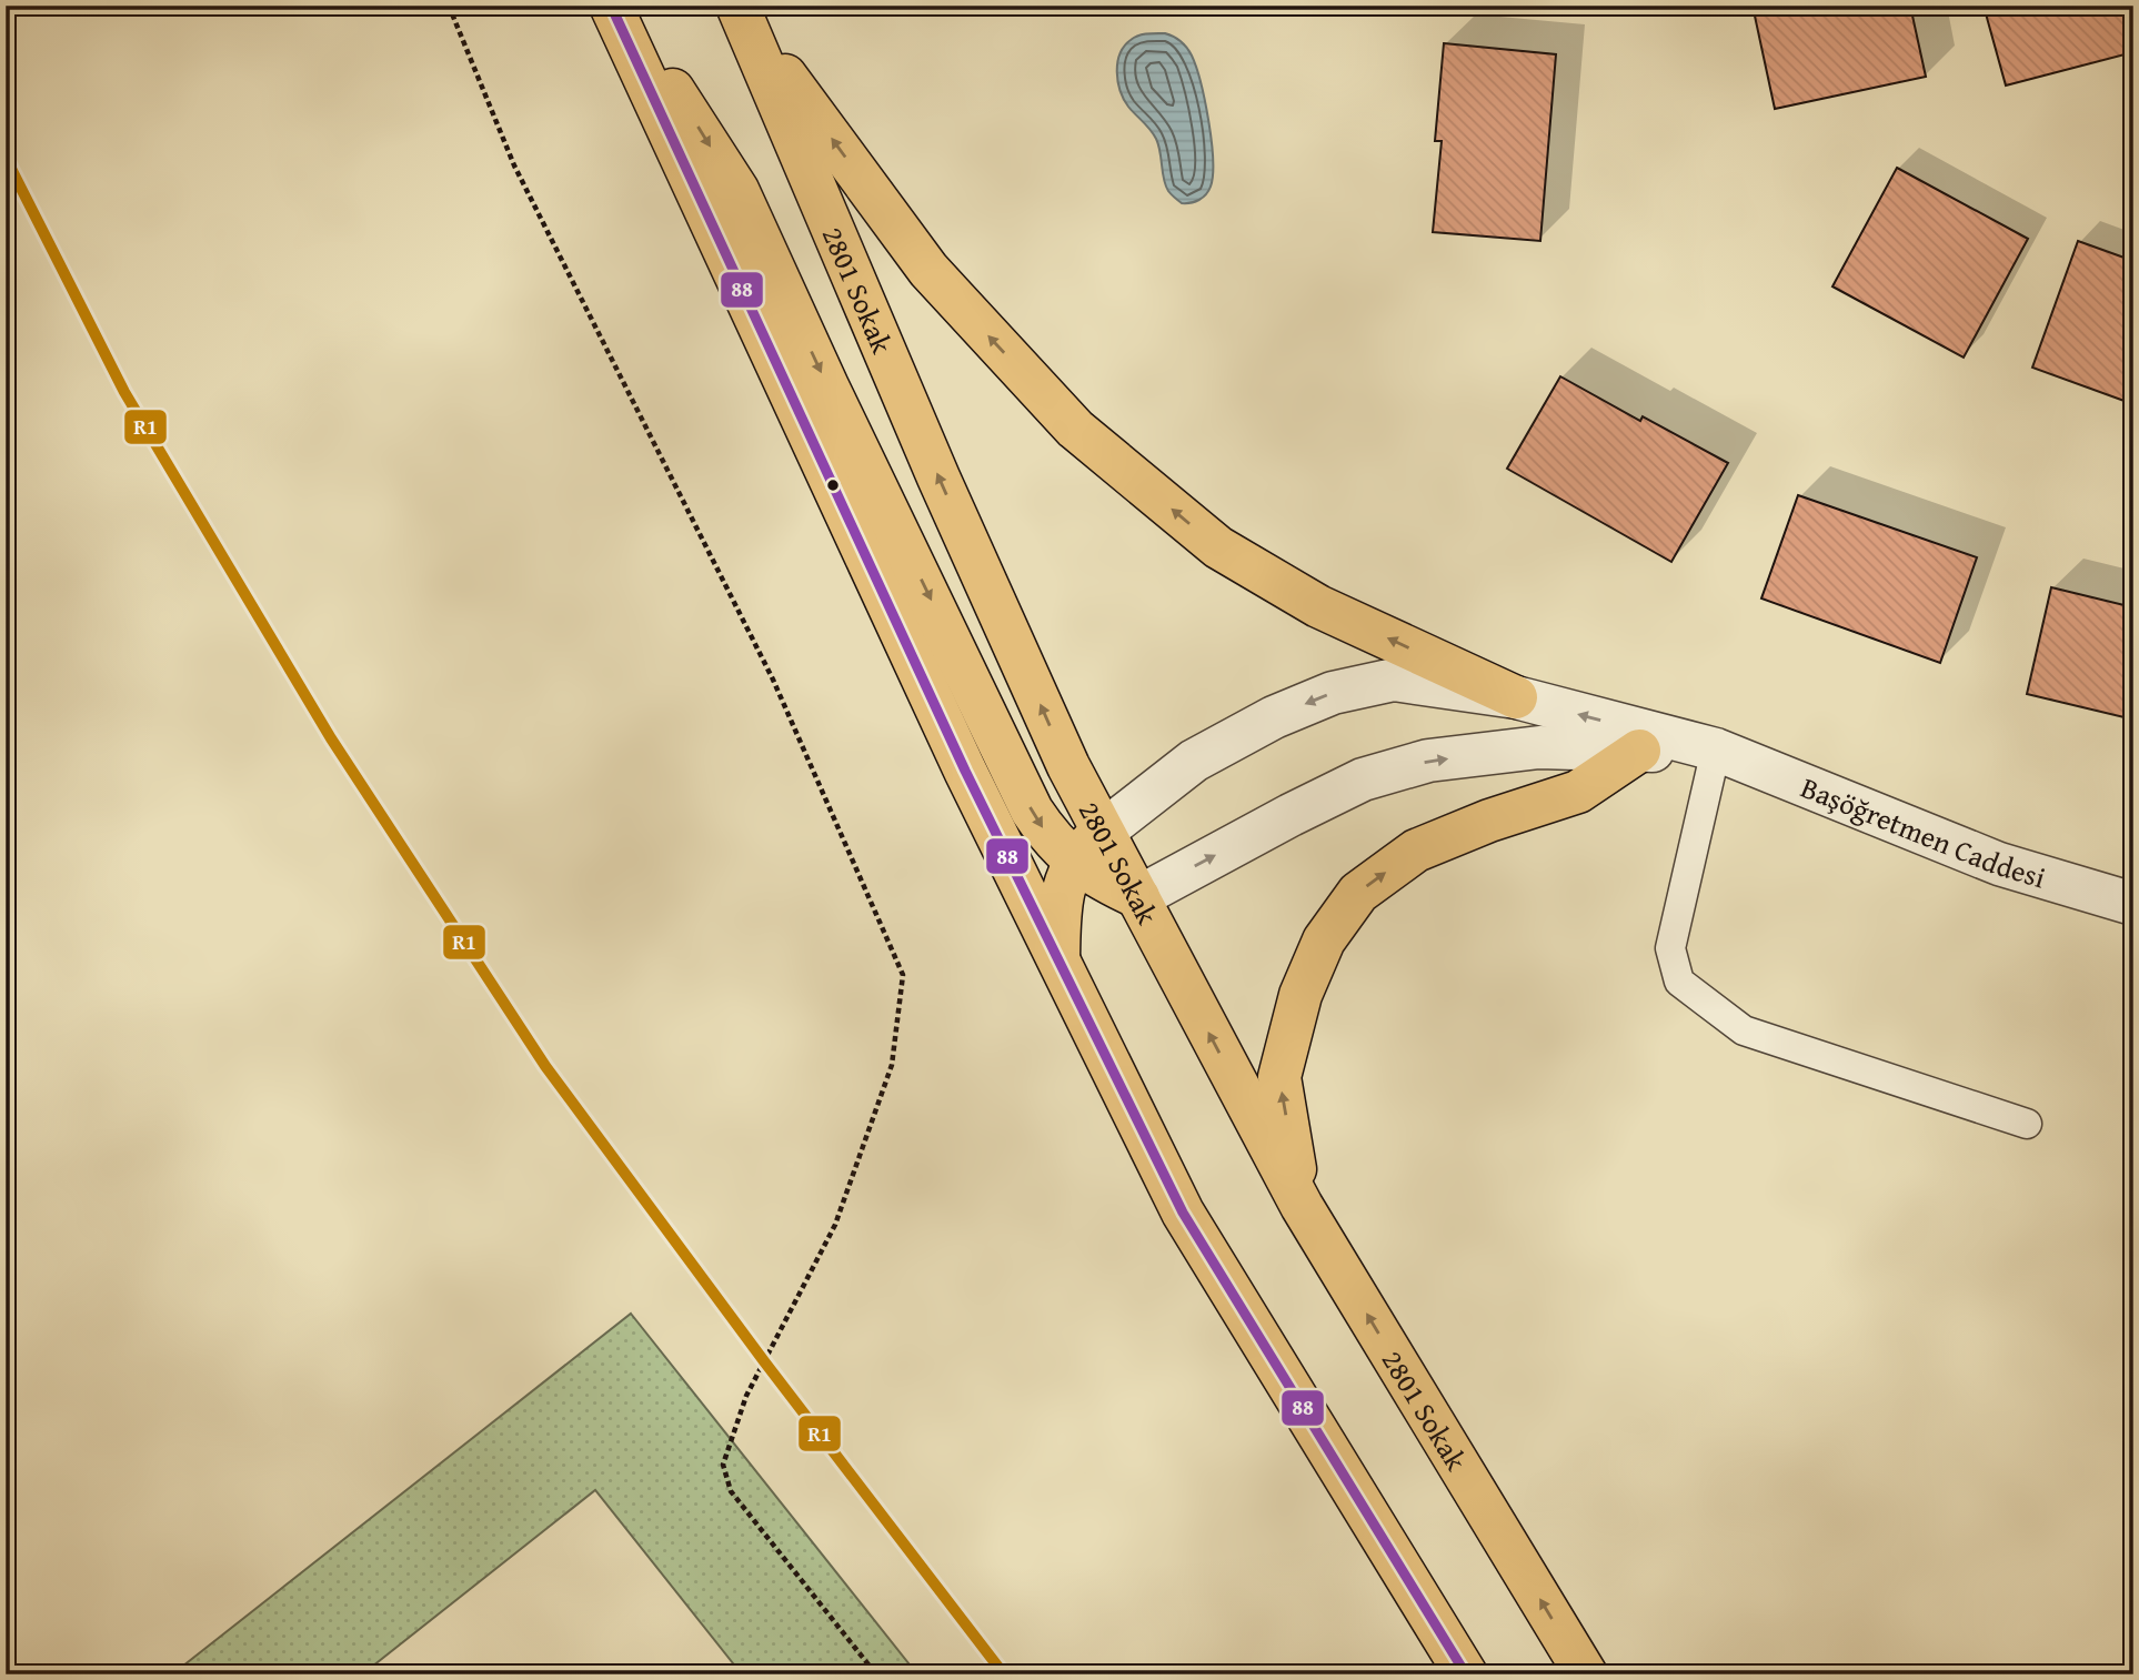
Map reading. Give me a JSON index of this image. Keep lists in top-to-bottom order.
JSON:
{
  "streets": {
    "main road": ["2801 Sokak"],
    "street": ["Başöğretmen Caddesi"]
  },
  "crossings": [
    ["2801 Sokak", "Başöğretmen Caddesi"]
  ],
  "lines": ["transit line 88", "transit line R1"]
}
